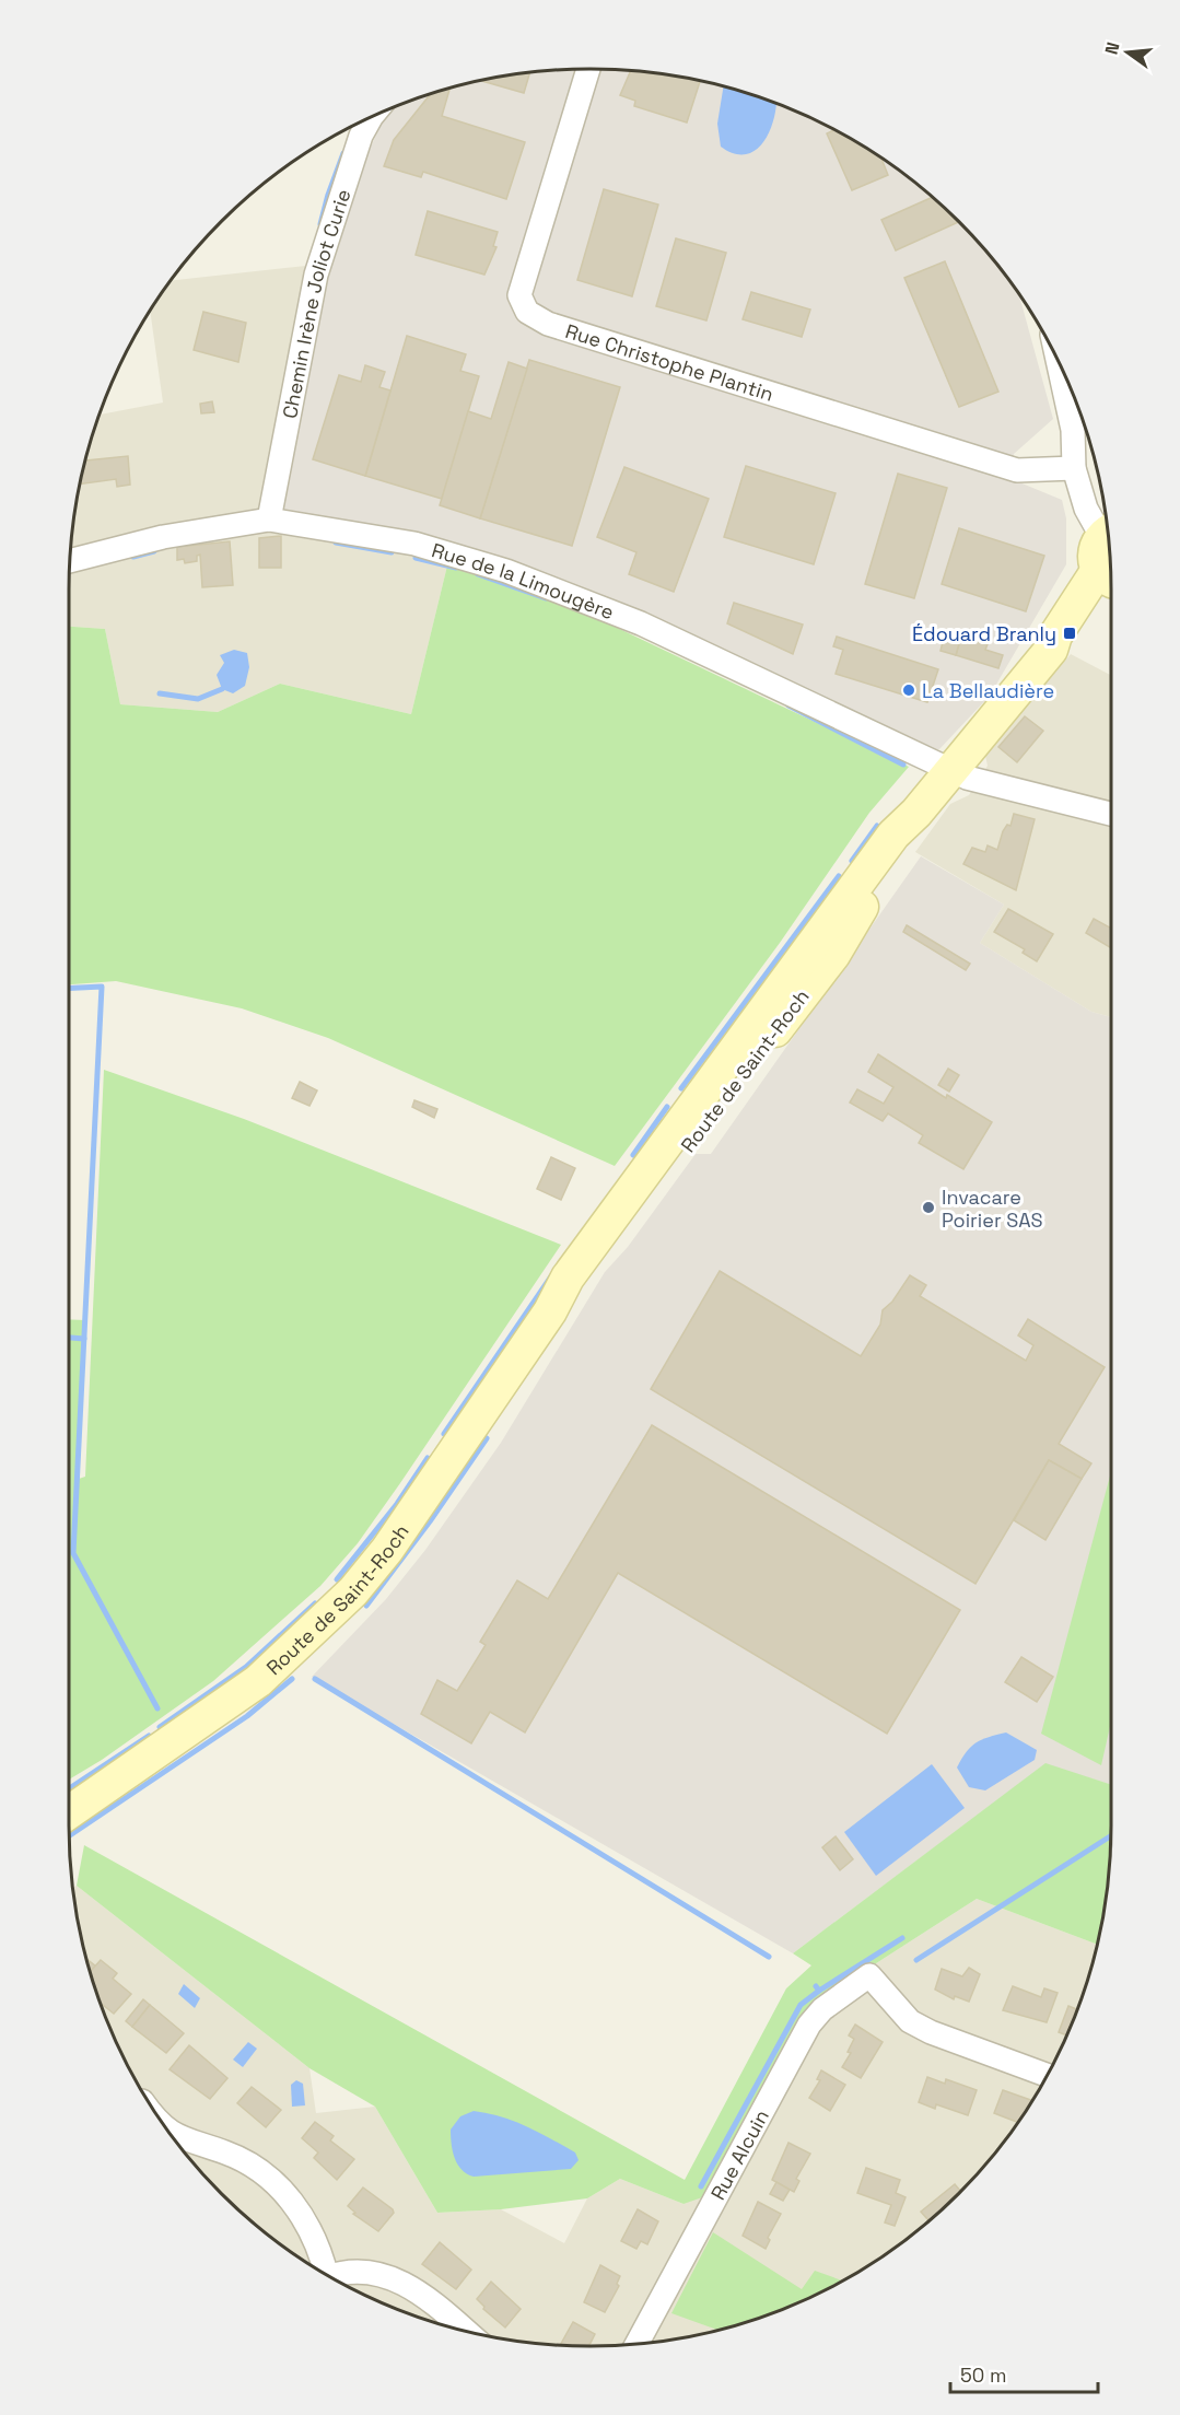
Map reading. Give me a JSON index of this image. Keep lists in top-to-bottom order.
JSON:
{
  "streets": {
    "street": [
      "Chemin Irène Joliot Curie",
      "Rue Christophe Plantin",
      "Rue de la Limougère",
      "Route de Saint-Roch",
      "Rue Alcuin"
    ]
  },
  "crossings": [
    ["Chemin Irène Joliot Curie", "Rue de la Limougère"],
    ["Rue de la Limougère", "Route de Saint-Roch"]
  ],
  "places": {
    "transit": ["Édouard Branly"],
    "other": ["La Bellaudière", "Invacare Poirier SAS"]
  },
  "scale_bar": "50 m",
  "north": "left"
}
